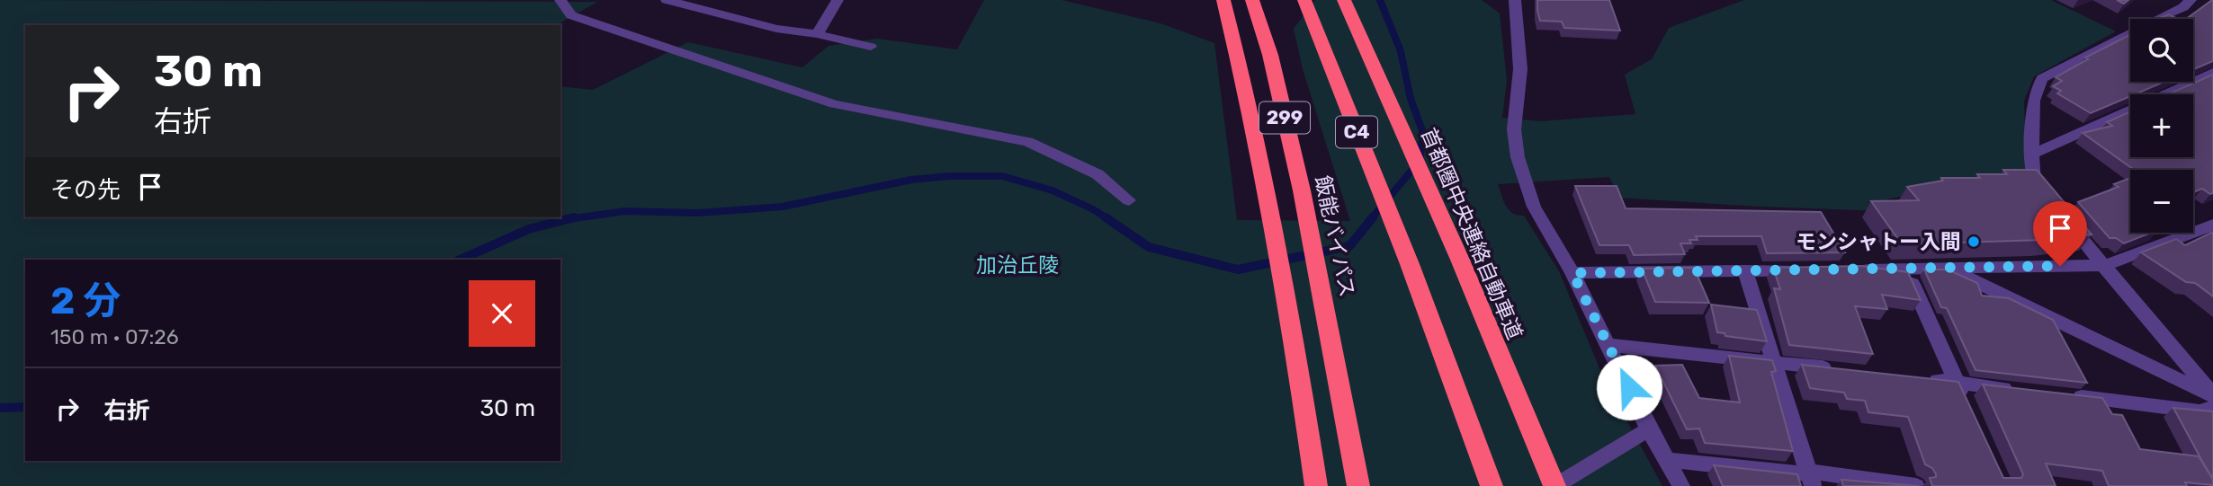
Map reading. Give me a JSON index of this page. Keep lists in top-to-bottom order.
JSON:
{
  "streets": {
    "highway": [
      "299",
      "C4",
      "首都圏中央連絡自動車道",
      "飯能バイパス"
    ]
  },
  "parks": ["加治丘陵"],
  "places": ["モンシャトー入間"],
  "page": {
    "map_buttons": ["+", "−"],
    "turn": ["30 m", "右折"],
    "then": "その先",
    "heading": ["2 分", "150 m · 07:26"],
    "list": [
      {
        "name": "右折",
        "value": "30 m"
      }
    ]
  }
}
